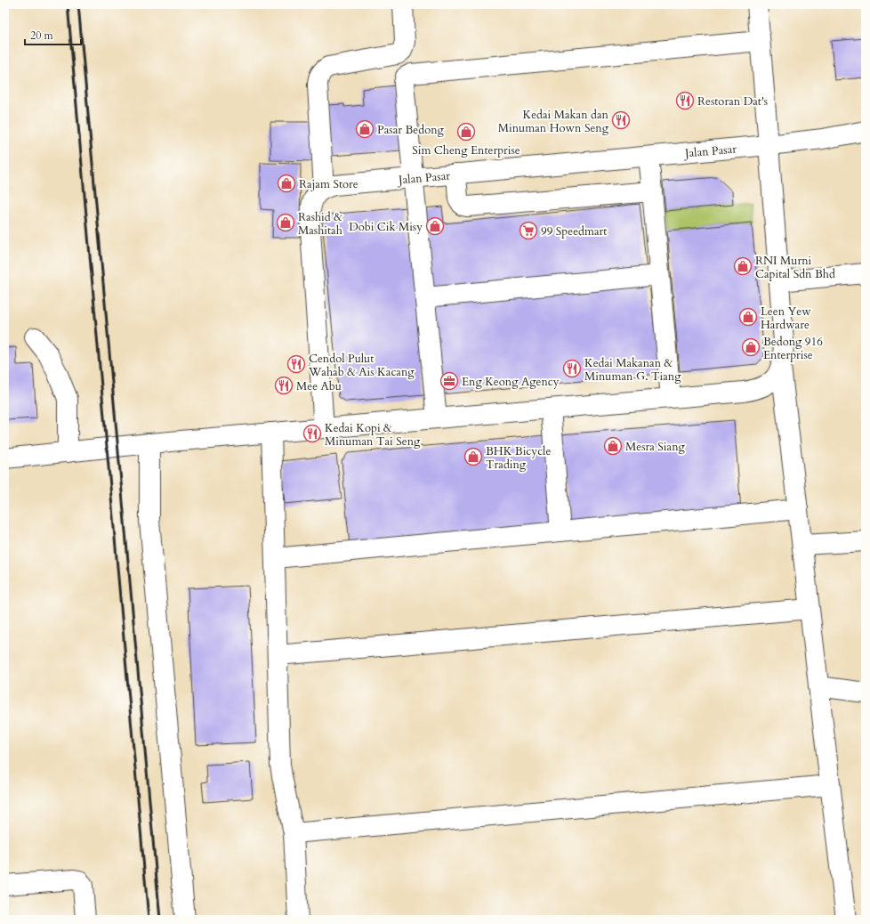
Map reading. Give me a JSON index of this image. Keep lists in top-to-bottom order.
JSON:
{
  "streets": {
    "street": ["Jalan Pasar"]
  },
  "places": {
    "restaurant": [
      "Restoran Dat's",
      "Kedai Makan dan Minuman Hown Seng",
      "Cendol Pulut Wahab & Ais Kacang",
      "Kedai Makanan & Minuman G. Tiang",
      "Mee Abu",
      "Kedai Kopi & Minuman Tai Seng"
    ],
    "shop": [
      "Pasar Bedong",
      "Sim Cheng Enterprise",
      "Rajam Store",
      "Rashid & Mashitah",
      "Dobi Cik Misy",
      "RNI Murni Capital Sdn Bhd",
      "Leen Yew Hardware",
      "Bedong 916 Enterprise",
      "Mesra Siang",
      "BHK Bicycle Trading"
    ],
    "supermarket": ["99 Speedmart"],
    "office": ["Eng Keong Agency"]
  },
  "scale_bar": "20 m"
}
